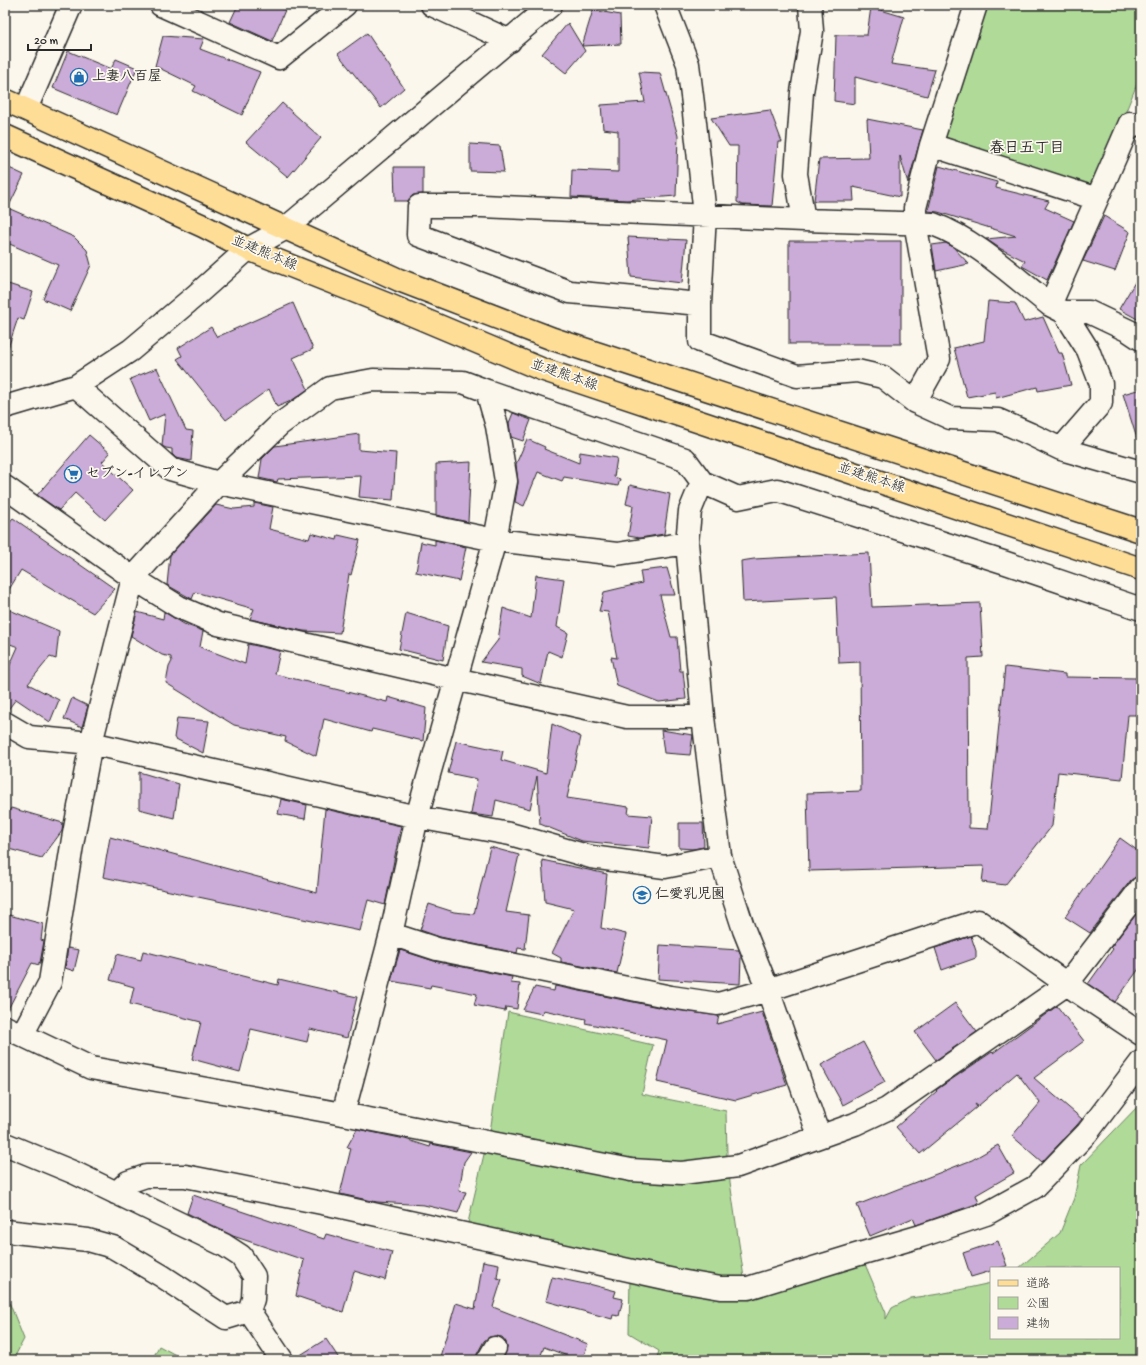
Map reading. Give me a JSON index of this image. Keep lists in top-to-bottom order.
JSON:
{
  "streets": {
    "main road": ["並建熊本線"]
  },
  "districts": ["春日五丁目"],
  "places": {
    "shop": ["上妻八百屋"],
    "supermarket": ["セブン-イレブン"],
    "school or university": ["仁愛乳児園"]
  },
  "legend": ["道路", "公園", "建物"],
  "scale_bar": "20 m"
}
